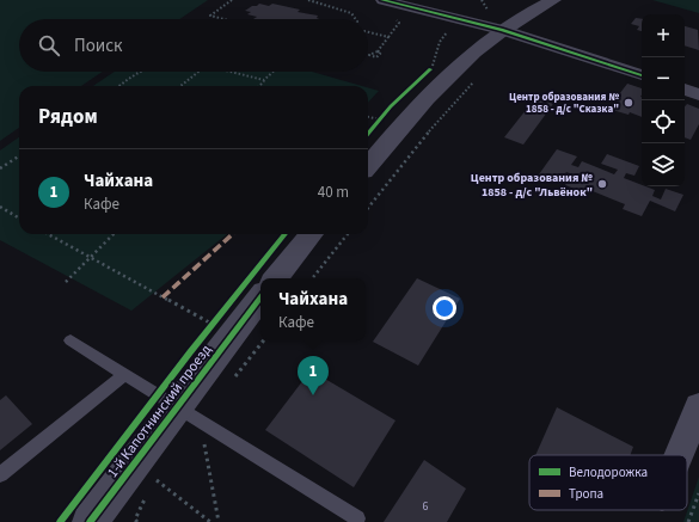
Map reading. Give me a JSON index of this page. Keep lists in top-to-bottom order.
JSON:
{
  "streets": {
    "street": ["1-й Капотнинский проезд"]
  },
  "places": ["Центр образования № 1858 - д/с \"Сказка\"", "Центр образования № 1858 - д/с \"Львёнок\""],
  "house_numbers": ["6"],
  "legend": ["Велодорожка", "Тропа"],
  "page": {
    "map_buttons": ["+", "−"],
    "search": "Поиск",
    "heading": "Рядом",
    "list": [
      {
        "mark": "1",
        "name": "Чайхана",
        "note": "Кафе",
        "value": "40 m"
      }
    ],
    "popup": ["Чайхана", "Кафе"],
    "pins": "1"
  }
}
